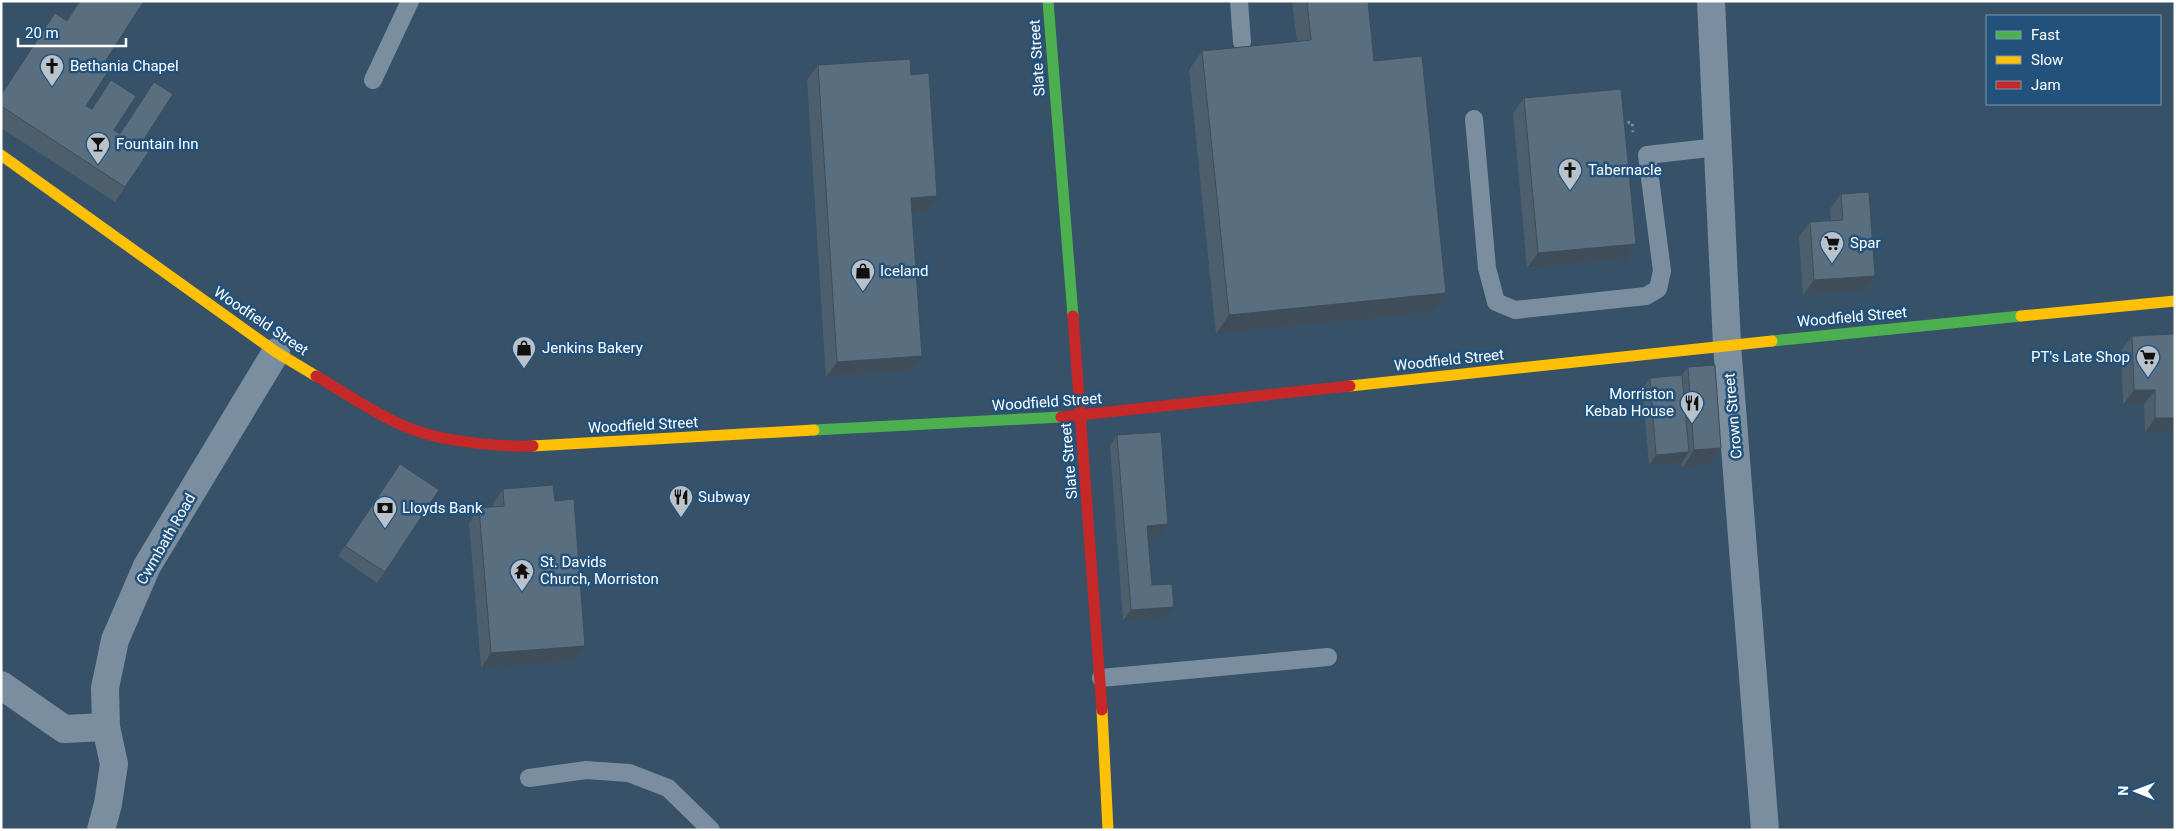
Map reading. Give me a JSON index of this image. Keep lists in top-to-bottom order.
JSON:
{
  "streets": {
    "main road": ["Slate Street", "Woodfield Street"],
    "street": ["Crown Street", "Cwmbath Road"]
  },
  "crossings": [
    ["Slate Street", "Woodfield Street"],
    ["Woodfield Street", "Crown Street"],
    ["Woodfield Street", "Cwmbath Road"]
  ],
  "places": {
    "church": ["Bethania Chapel", "Tabernacle"],
    "bar": ["Fountain Inn"],
    "supermarket": ["Spar", "PT's Late Shop"],
    "shop": ["Iceland", "Jenkins Bakery"],
    "restaurant": ["Morriston Kebab House", "Subway"],
    "bank": ["Lloyds Bank"],
    "temple": ["St. Davids Church, Morriston"]
  },
  "legend": ["Fast", "Slow", "Jam"],
  "scale_bar": "20 m",
  "north": "left"
}
